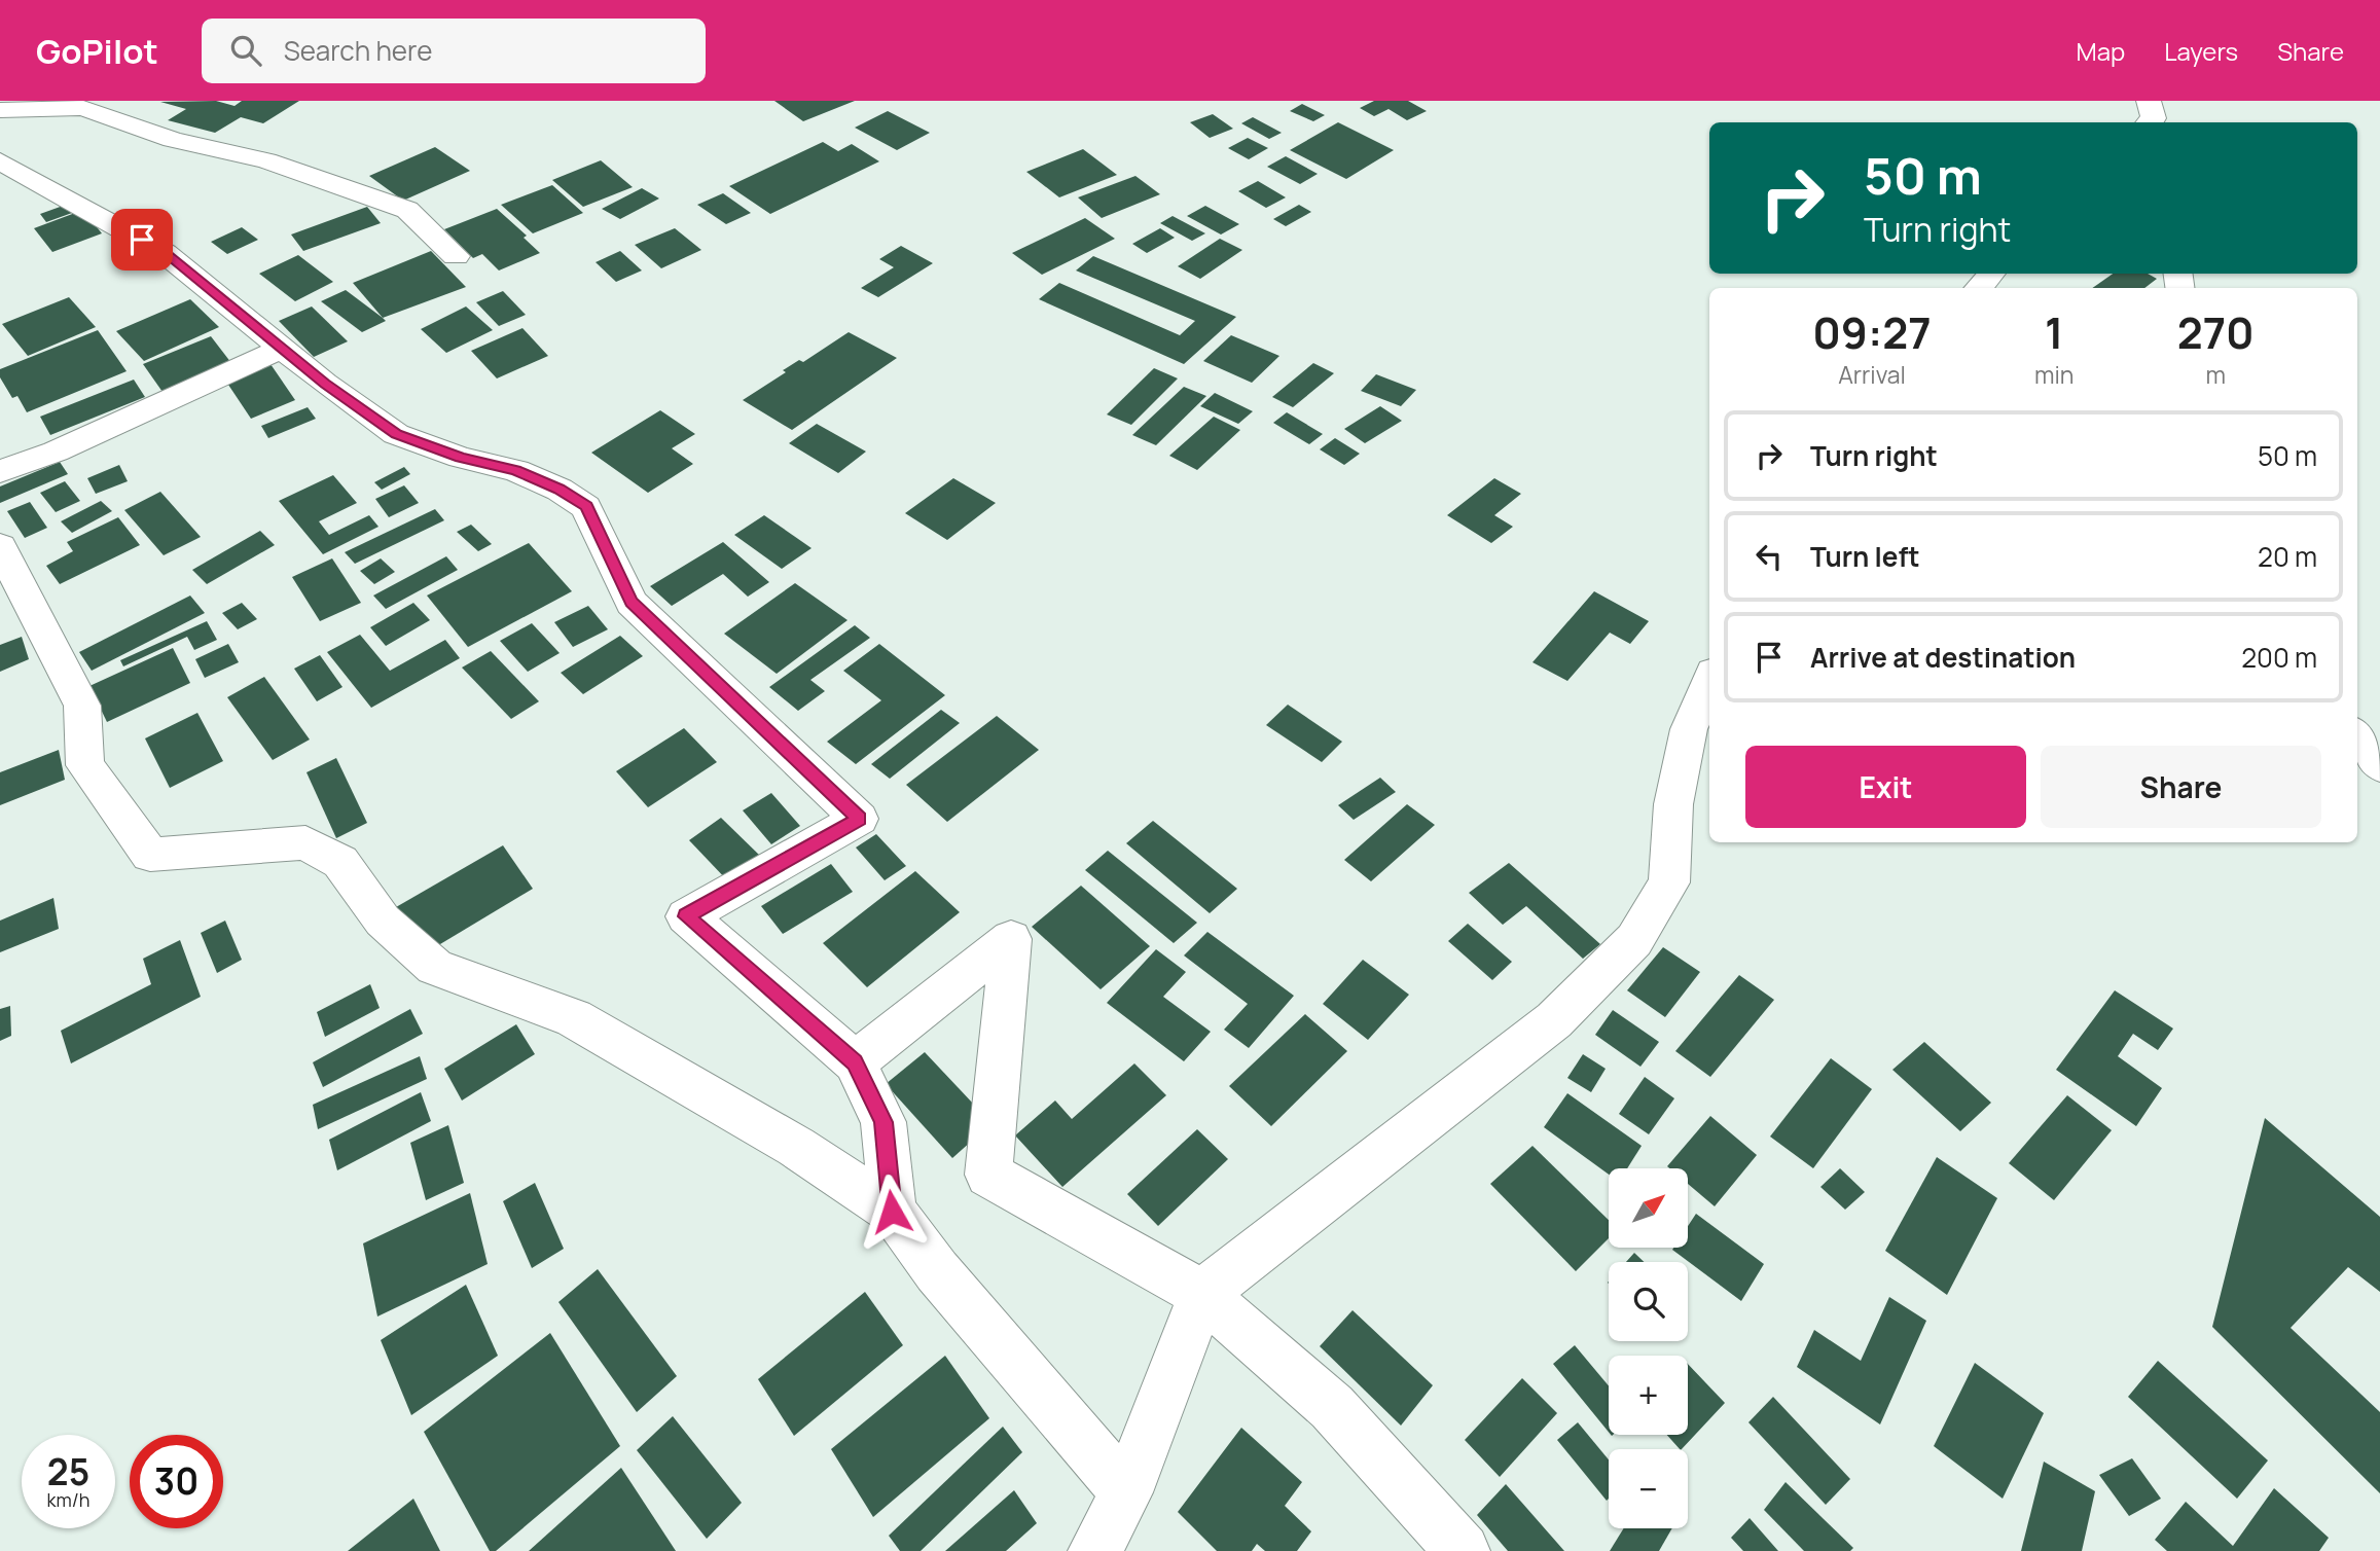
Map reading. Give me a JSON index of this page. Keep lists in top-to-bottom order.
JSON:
{
  "north": "top right",
  "page": {
    "header": "GoPilot",
    "search": "Search here",
    "nav": ["Map", "Layers", "Share"],
    "turn": ["50 m", "Turn right"],
    "eta": [
      "09:27",
      "Arrival",
      "1",
      "min",
      "270",
      "m"
    ],
    "list": [
      {
        "name": "Turn right",
        "value": "50 m"
      },
      {
        "name": "Turn left",
        "value": "20 m"
      },
      {
        "name": "Arrive at destination",
        "value": "200 m"
      }
    ],
    "buttons": ["Exit", "Share"],
    "map_buttons": ["+", "−"],
    "speed": "25 km/h",
    "limit": "30"
  }
}
